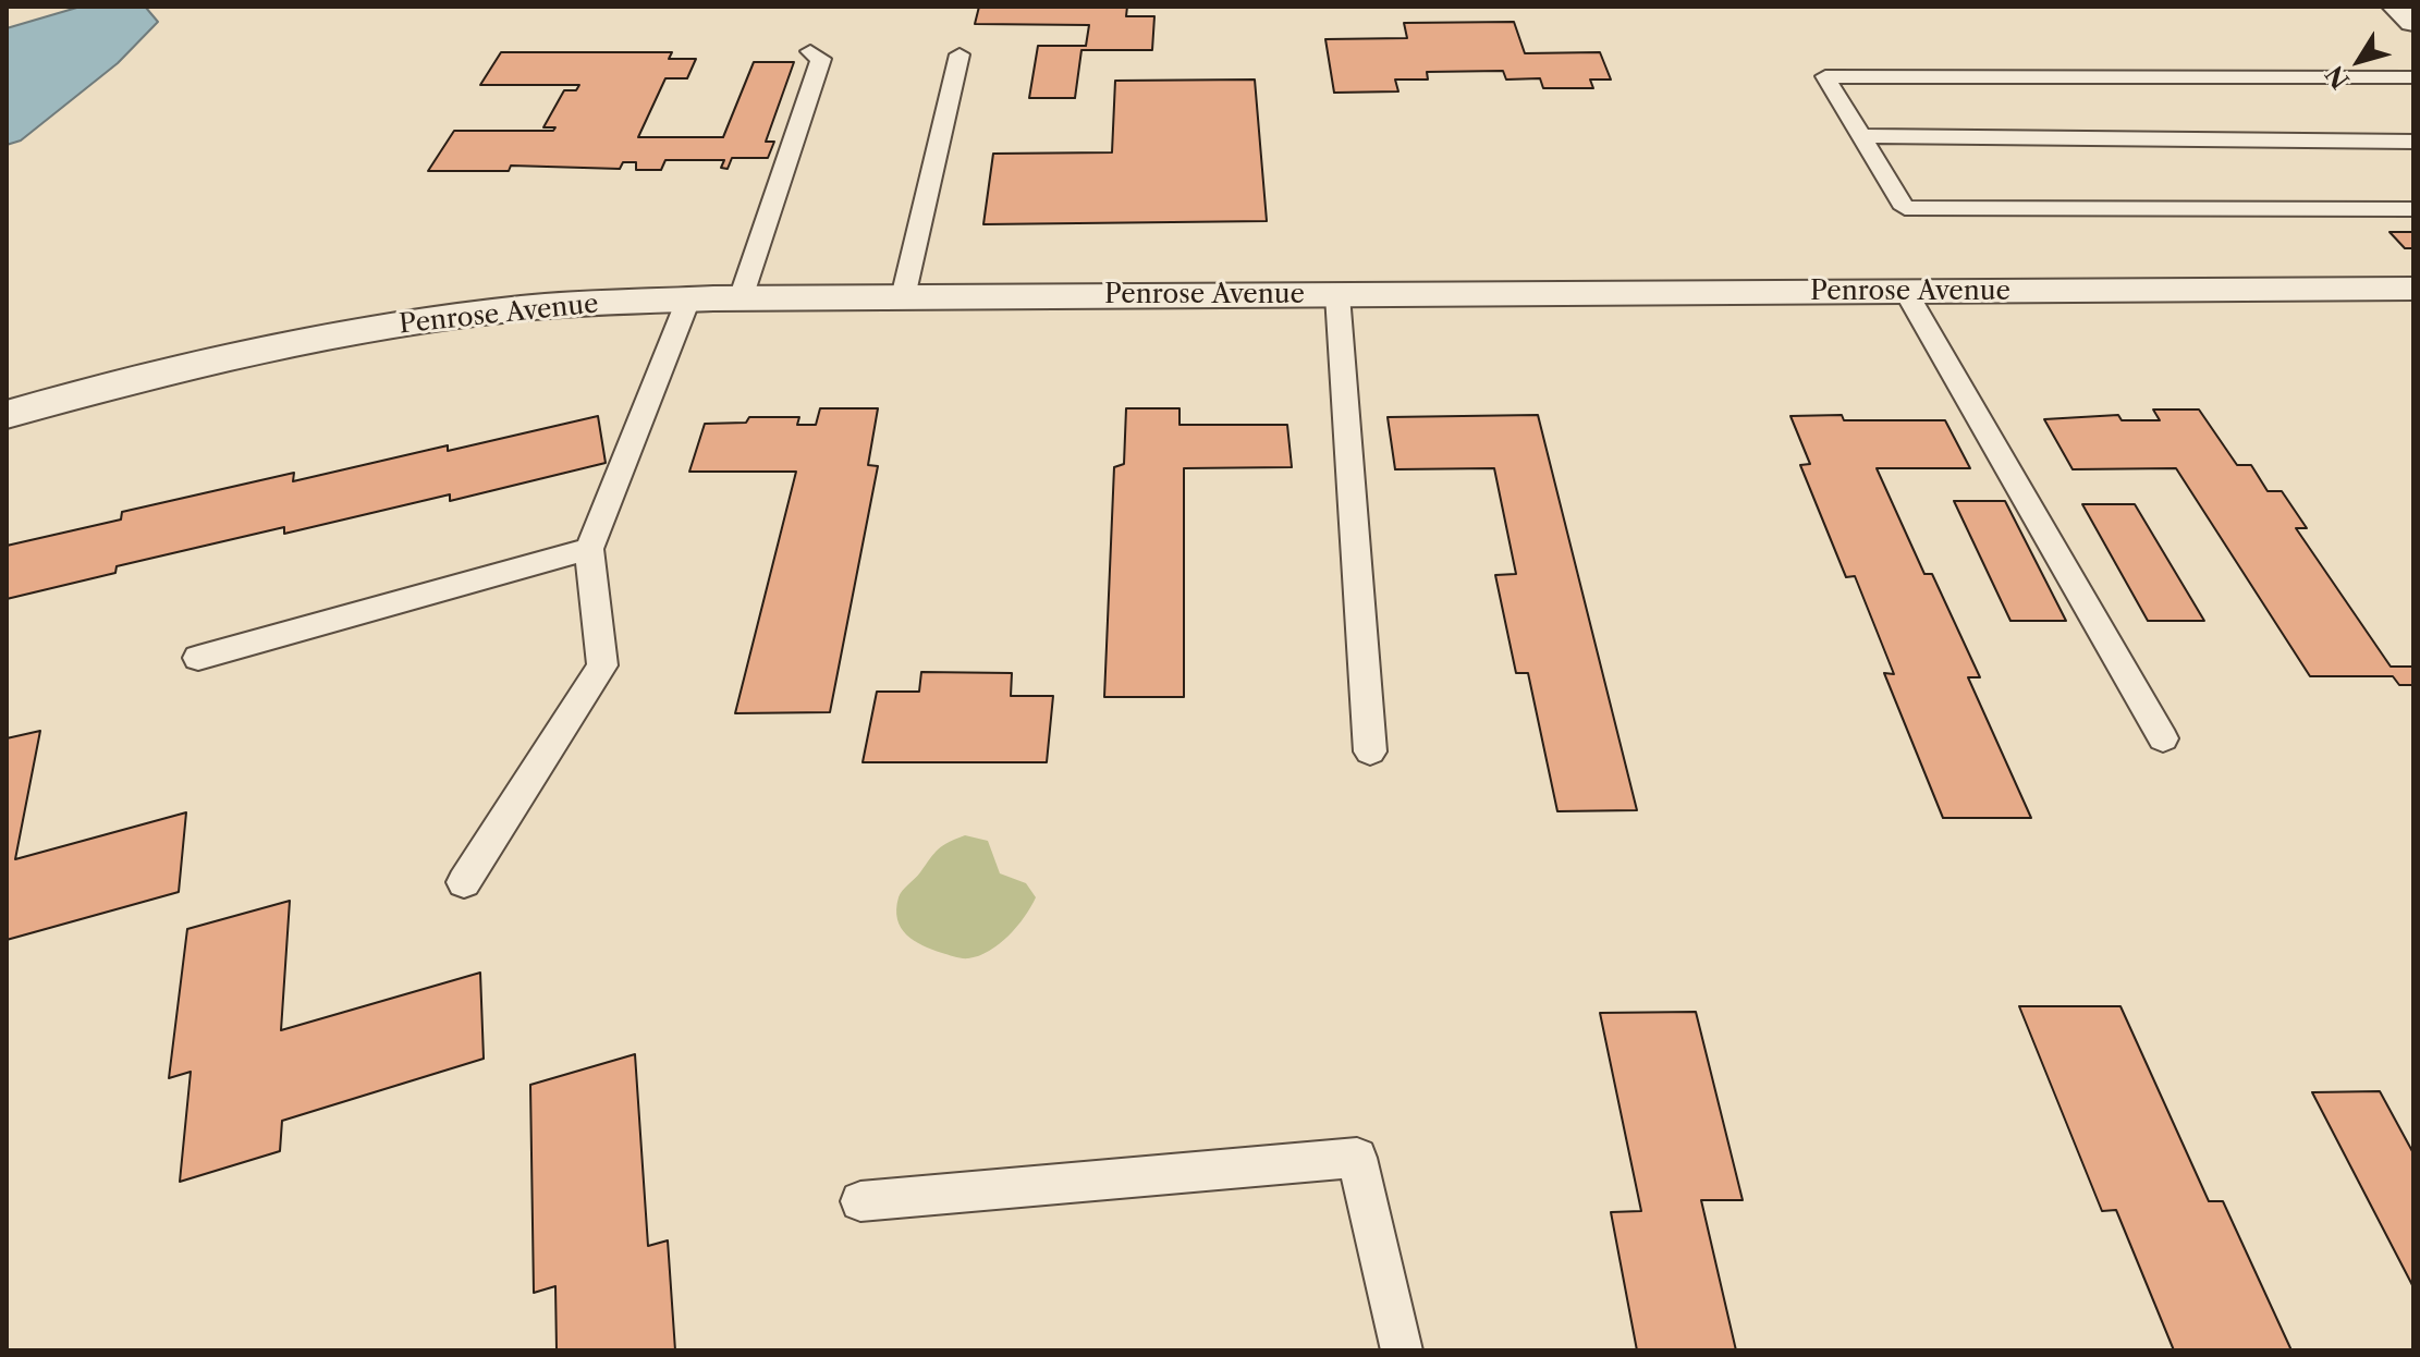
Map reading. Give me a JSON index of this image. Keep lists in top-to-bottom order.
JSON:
{
  "streets": {
    "street": ["Penrose Avenue"]
  },
  "north": "bottom left"
}
